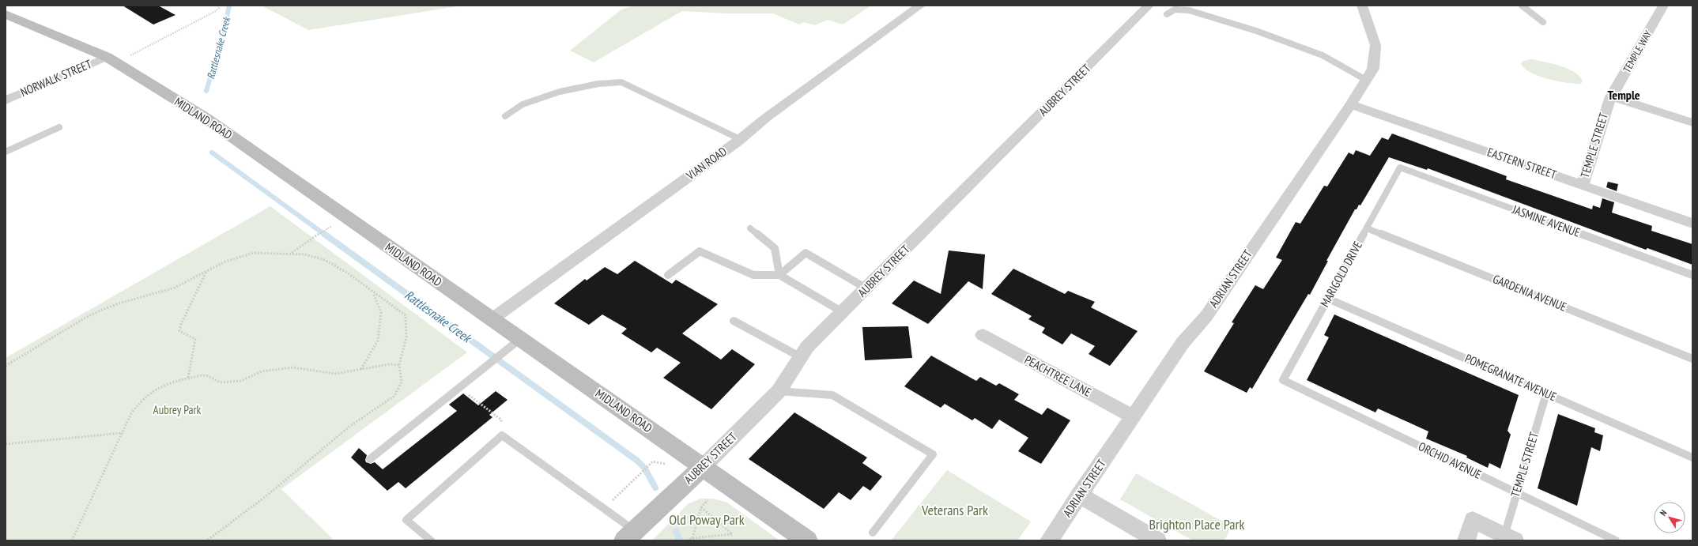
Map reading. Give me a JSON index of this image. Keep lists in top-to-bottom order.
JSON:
{
  "streets": {
    "main road": ["AUBREY STREET", "MIDLAND ROAD"],
    "street": [
      "TEMPLE WAY",
      "NORWALK STREET",
      "TEMPLE STREET",
      "VIAN ROAD",
      "EASTERN STREET",
      "ADRIAN STREET",
      "PEACHTREE LANE"
    ],
    "lane": [
      "JASMINE AVENUE",
      "MARIGOLD DRIVE",
      "GARDENIA AVENUE",
      "POMEGRANATE AVENUE",
      "ORCHID AVENUE"
    ]
  },
  "crossings": [
    ["TEMPLE WAY", "TEMPLE STREET"],
    ["NORWALK STREET", "MIDLAND ROAD"],
    ["AUBREY STREET", "MIDLAND ROAD"],
    ["MIDLAND ROAD", "VIAN ROAD"],
    ["TEMPLE STREET", "EASTERN STREET"],
    ["TEMPLE STREET", "POMEGRANATE AVENUE"],
    ["TEMPLE STREET", "ORCHID AVENUE"],
    ["EASTERN STREET", "ADRIAN STREET"],
    ["JASMINE AVENUE", "MARIGOLD DRIVE"],
    ["MARIGOLD DRIVE", "GARDENIA AVENUE"],
    ["MARIGOLD DRIVE", "POMEGRANATE AVENUE"],
    ["MARIGOLD DRIVE", "ORCHID AVENUE"],
    ["ADRIAN STREET", "PEACHTREE LANE"]
  ],
  "districts": ["Temple"],
  "water": ["Rattlesnake Creek"],
  "parks": [
    "Aubrey Park",
    "Veterans Park",
    "Old Poway Park",
    "Brighton Place Park"
  ],
  "north": "top left"
}
